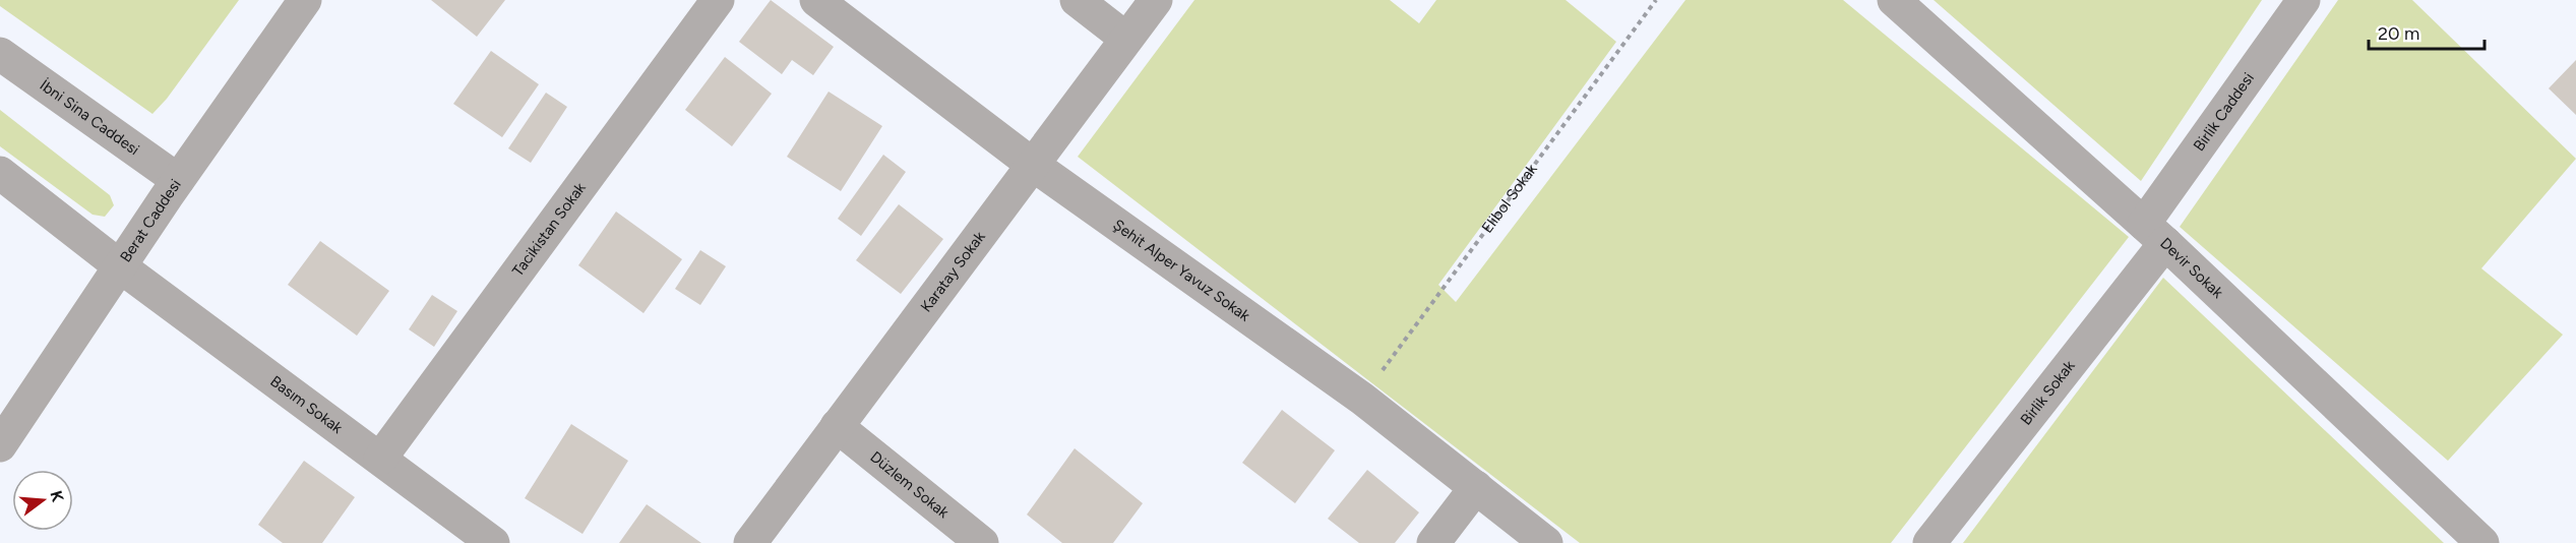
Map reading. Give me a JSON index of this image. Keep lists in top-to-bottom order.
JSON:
{
  "streets": {
    "street": [
      "Birlik Caddesi",
      "İbni Sina Caddesi",
      "Berat Caddesi",
      "Tacikistan Sokak",
      "Devir Sokak",
      "Şehit Alper Yavuz Sokak",
      "Karatay Sokak",
      "Birlik Sokak",
      "Basım Sokak",
      "Düzlem Sokak"
    ],
    "path": ["Elibol Sokak"]
  },
  "crossings": [
    ["Birlik Caddesi", "Devir Sokak"],
    ["Birlik Caddesi", "Birlik Sokak"],
    ["İbni Sina Caddesi", "Berat Caddesi"],
    ["Elibol Sokak", "Şehit Alper Yavuz Sokak"],
    ["Berat Caddesi", "Basım Sokak"],
    ["Tacikistan Sokak", "Basım Sokak"],
    ["Devir Sokak", "Birlik Sokak"],
    ["Şehit Alper Yavuz Sokak", "Karatay Sokak"],
    ["Karatay Sokak", "Düzlem Sokak"]
  ],
  "scale_bar": "20 m",
  "north": "right"
}
